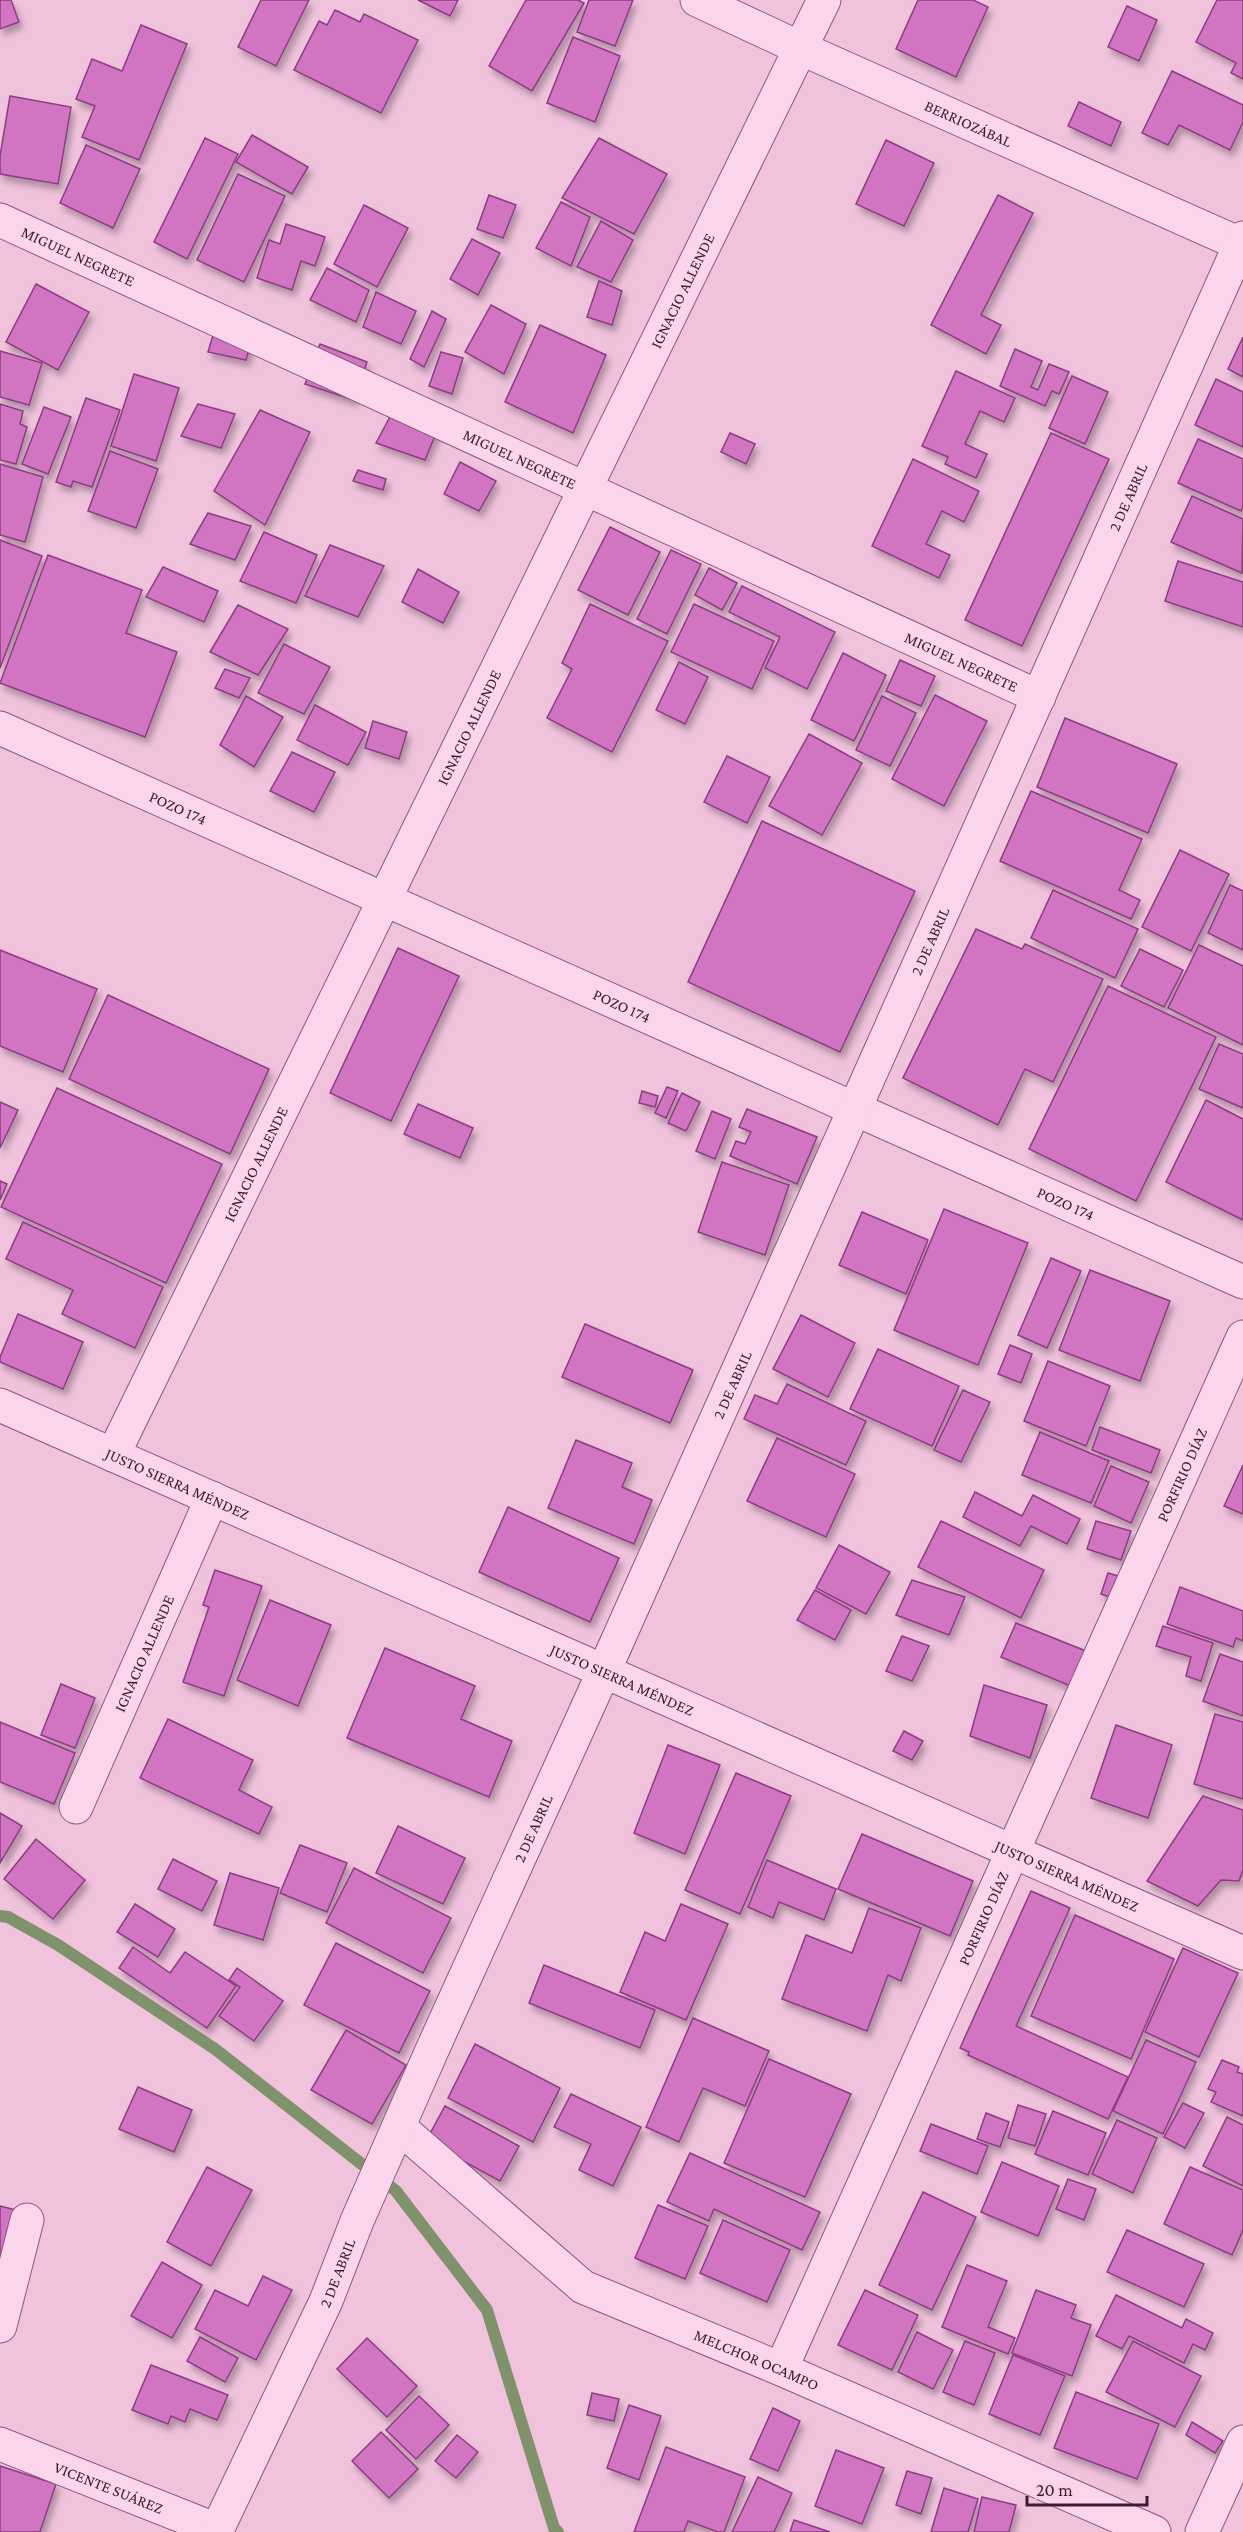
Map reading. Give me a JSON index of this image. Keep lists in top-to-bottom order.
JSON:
{
  "streets": {
    "street": [
      "BERRIOZÁBAL",
      "MIGUEL NEGRETE",
      "IGNACIO ALLENDE",
      "2 DE ABRIL",
      "POZO 174",
      "PORFIRIO DÍAZ",
      "JUSTO SIERRA MÉNDEZ",
      "MELCHOR OCAMPO",
      "VICENTE SUÁREZ"
    ]
  },
  "crossings": [
    ["BERRIOZÁBAL", "IGNACIO ALLENDE"],
    ["BERRIOZÁBAL", "2 DE ABRIL"],
    ["MIGUEL NEGRETE", "IGNACIO ALLENDE"],
    ["MIGUEL NEGRETE", "2 DE ABRIL"],
    ["IGNACIO ALLENDE", "POZO 174"],
    ["IGNACIO ALLENDE", "JUSTO SIERRA MÉNDEZ"],
    ["2 DE ABRIL", "POZO 174"],
    ["2 DE ABRIL", "JUSTO SIERRA MÉNDEZ"],
    ["2 DE ABRIL", "MELCHOR OCAMPO"],
    ["2 DE ABRIL", "VICENTE SUÁREZ"],
    ["PORFIRIO DÍAZ", "JUSTO SIERRA MÉNDEZ"],
    ["PORFIRIO DÍAZ", "MELCHOR OCAMPO"]
  ],
  "scale_bar": "20 m"
}
